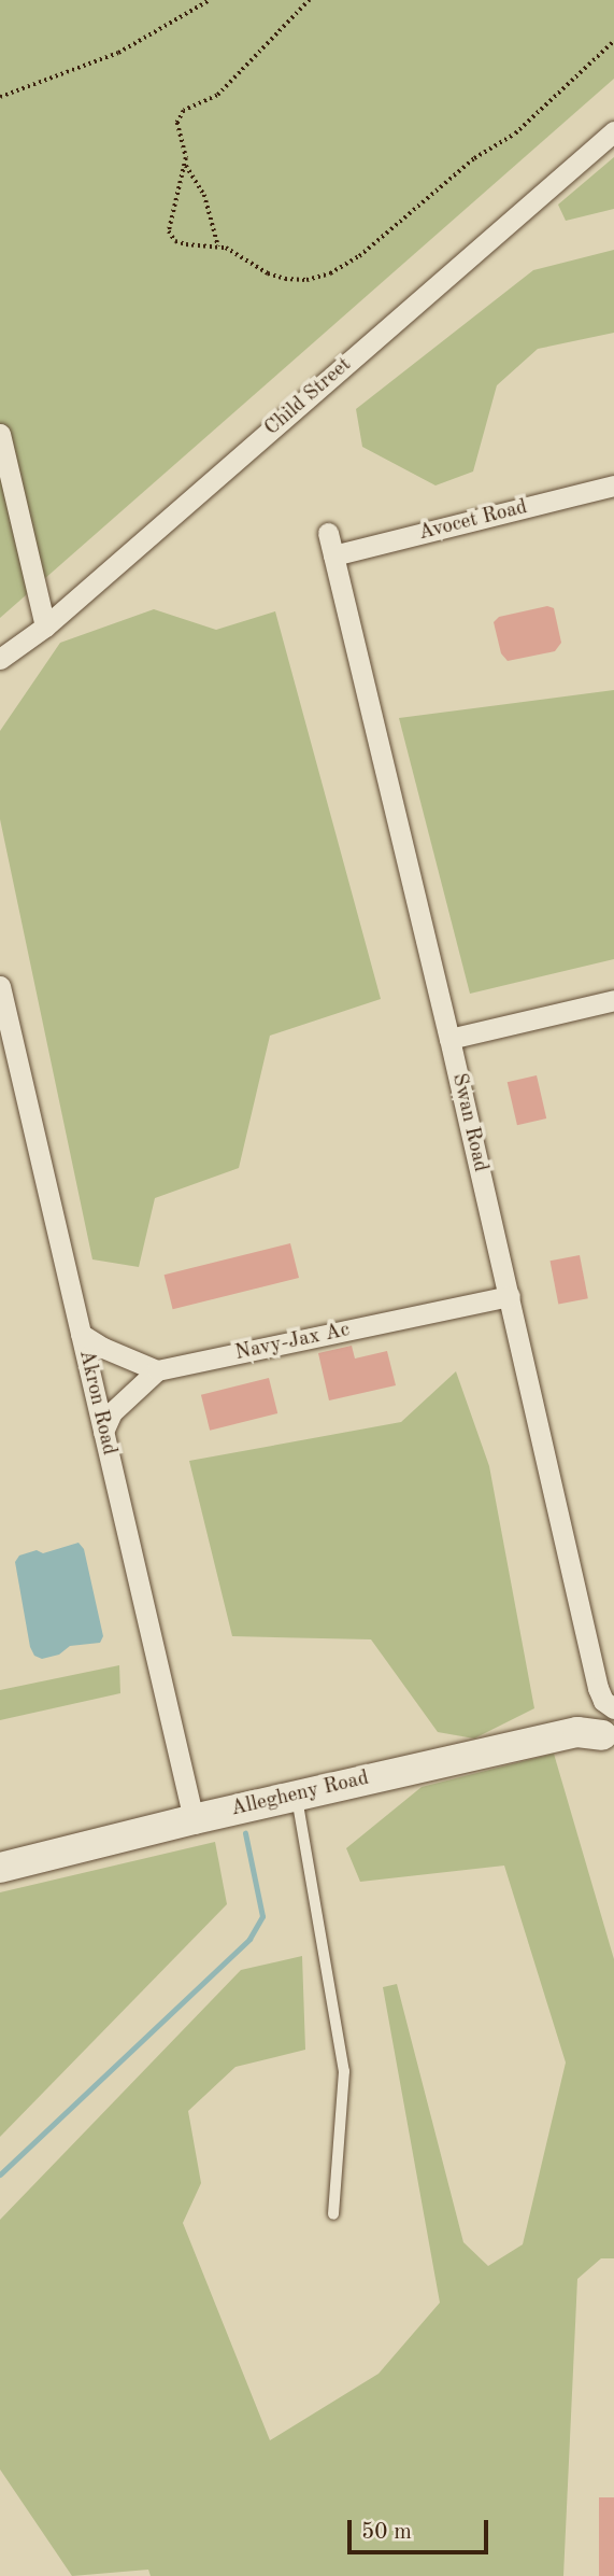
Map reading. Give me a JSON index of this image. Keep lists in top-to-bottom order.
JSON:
{
  "streets": {
    "street": [
      "Child Street",
      "Avocet Road",
      "Swan Road",
      "Navy-Jax Ac",
      "Akron Road",
      "Allegheny Road"
    ]
  },
  "crossings": [
    ["Avocet Road", "Swan Road"],
    ["Swan Road", "Navy-Jax Ac"],
    ["Swan Road", "Allegheny Road"],
    ["Akron Road", "Allegheny Road"]
  ],
  "scale_bar": "50 m"
}
